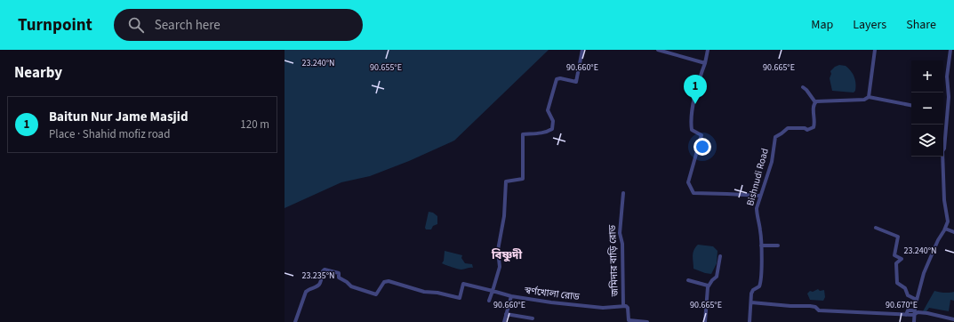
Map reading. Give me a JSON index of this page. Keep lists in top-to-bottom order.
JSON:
{
  "streets": {
    "street": ["Bishnudi Road", "জমিদার বাড়ি রোড", "স্বর্ণখোলা রোড"]
  },
  "crossings": [
    ["জমিদার বাড়ি রোড", "স্বর্ণখোলা রোড"]
  ],
  "districts": ["বিষ্ণুদী"],
  "page": {
    "header": "Turnpoint",
    "search": "Search here",
    "nav": ["Map", "Layers", "Share"],
    "heading": "Nearby",
    "map_buttons": ["+", "−"],
    "pins": "1",
    "list": [
      {
        "mark": "1",
        "name": "Baitun Nur Jame Masjid",
        "note": "Place · Shahid mofiz road",
        "value": "120 m"
      }
    ]
  },
  "coordinates": [
    "23.240°N",
    "90.655°E",
    "90.660°E",
    "90.665°E",
    "23.235°N",
    "90.670°E"
  ]
}
